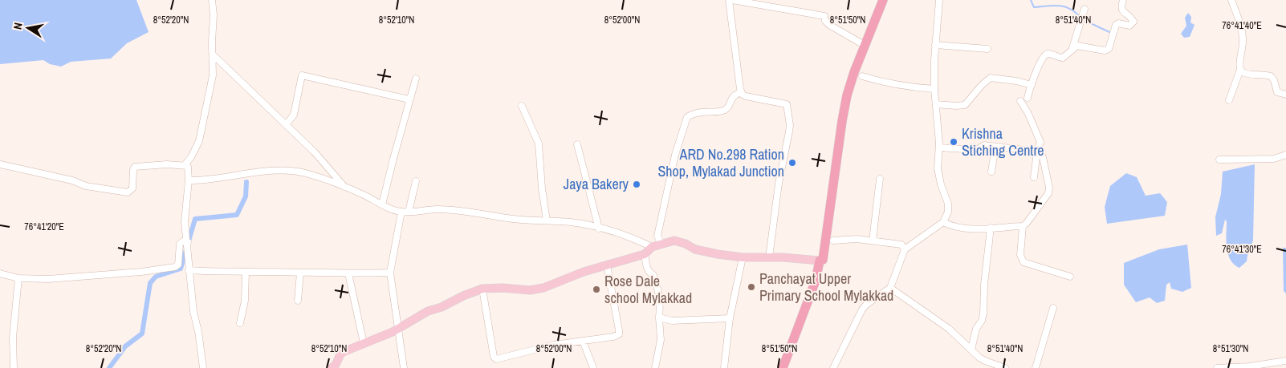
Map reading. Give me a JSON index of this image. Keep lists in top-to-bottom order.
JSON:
{
  "places": [
    "Krishna Stiching Centre",
    "ARD No.298 Ration Shop, Mylakad Junction",
    "Jaya Bakery",
    "Panchayat Upper Primary School Mylakkad",
    "Rose Dale school Mylakkad"
  ],
  "north": "left",
  "coordinates": [
    "8°52'20\"N",
    "8°52'10\"N",
    "8°52'00\"N",
    "8°51'50\"N",
    "8°51'40\"N",
    "76°41'40\"E",
    "76°41'20\"E",
    "76°41'30\"E",
    "8°51'30\"N"
  ]
}
